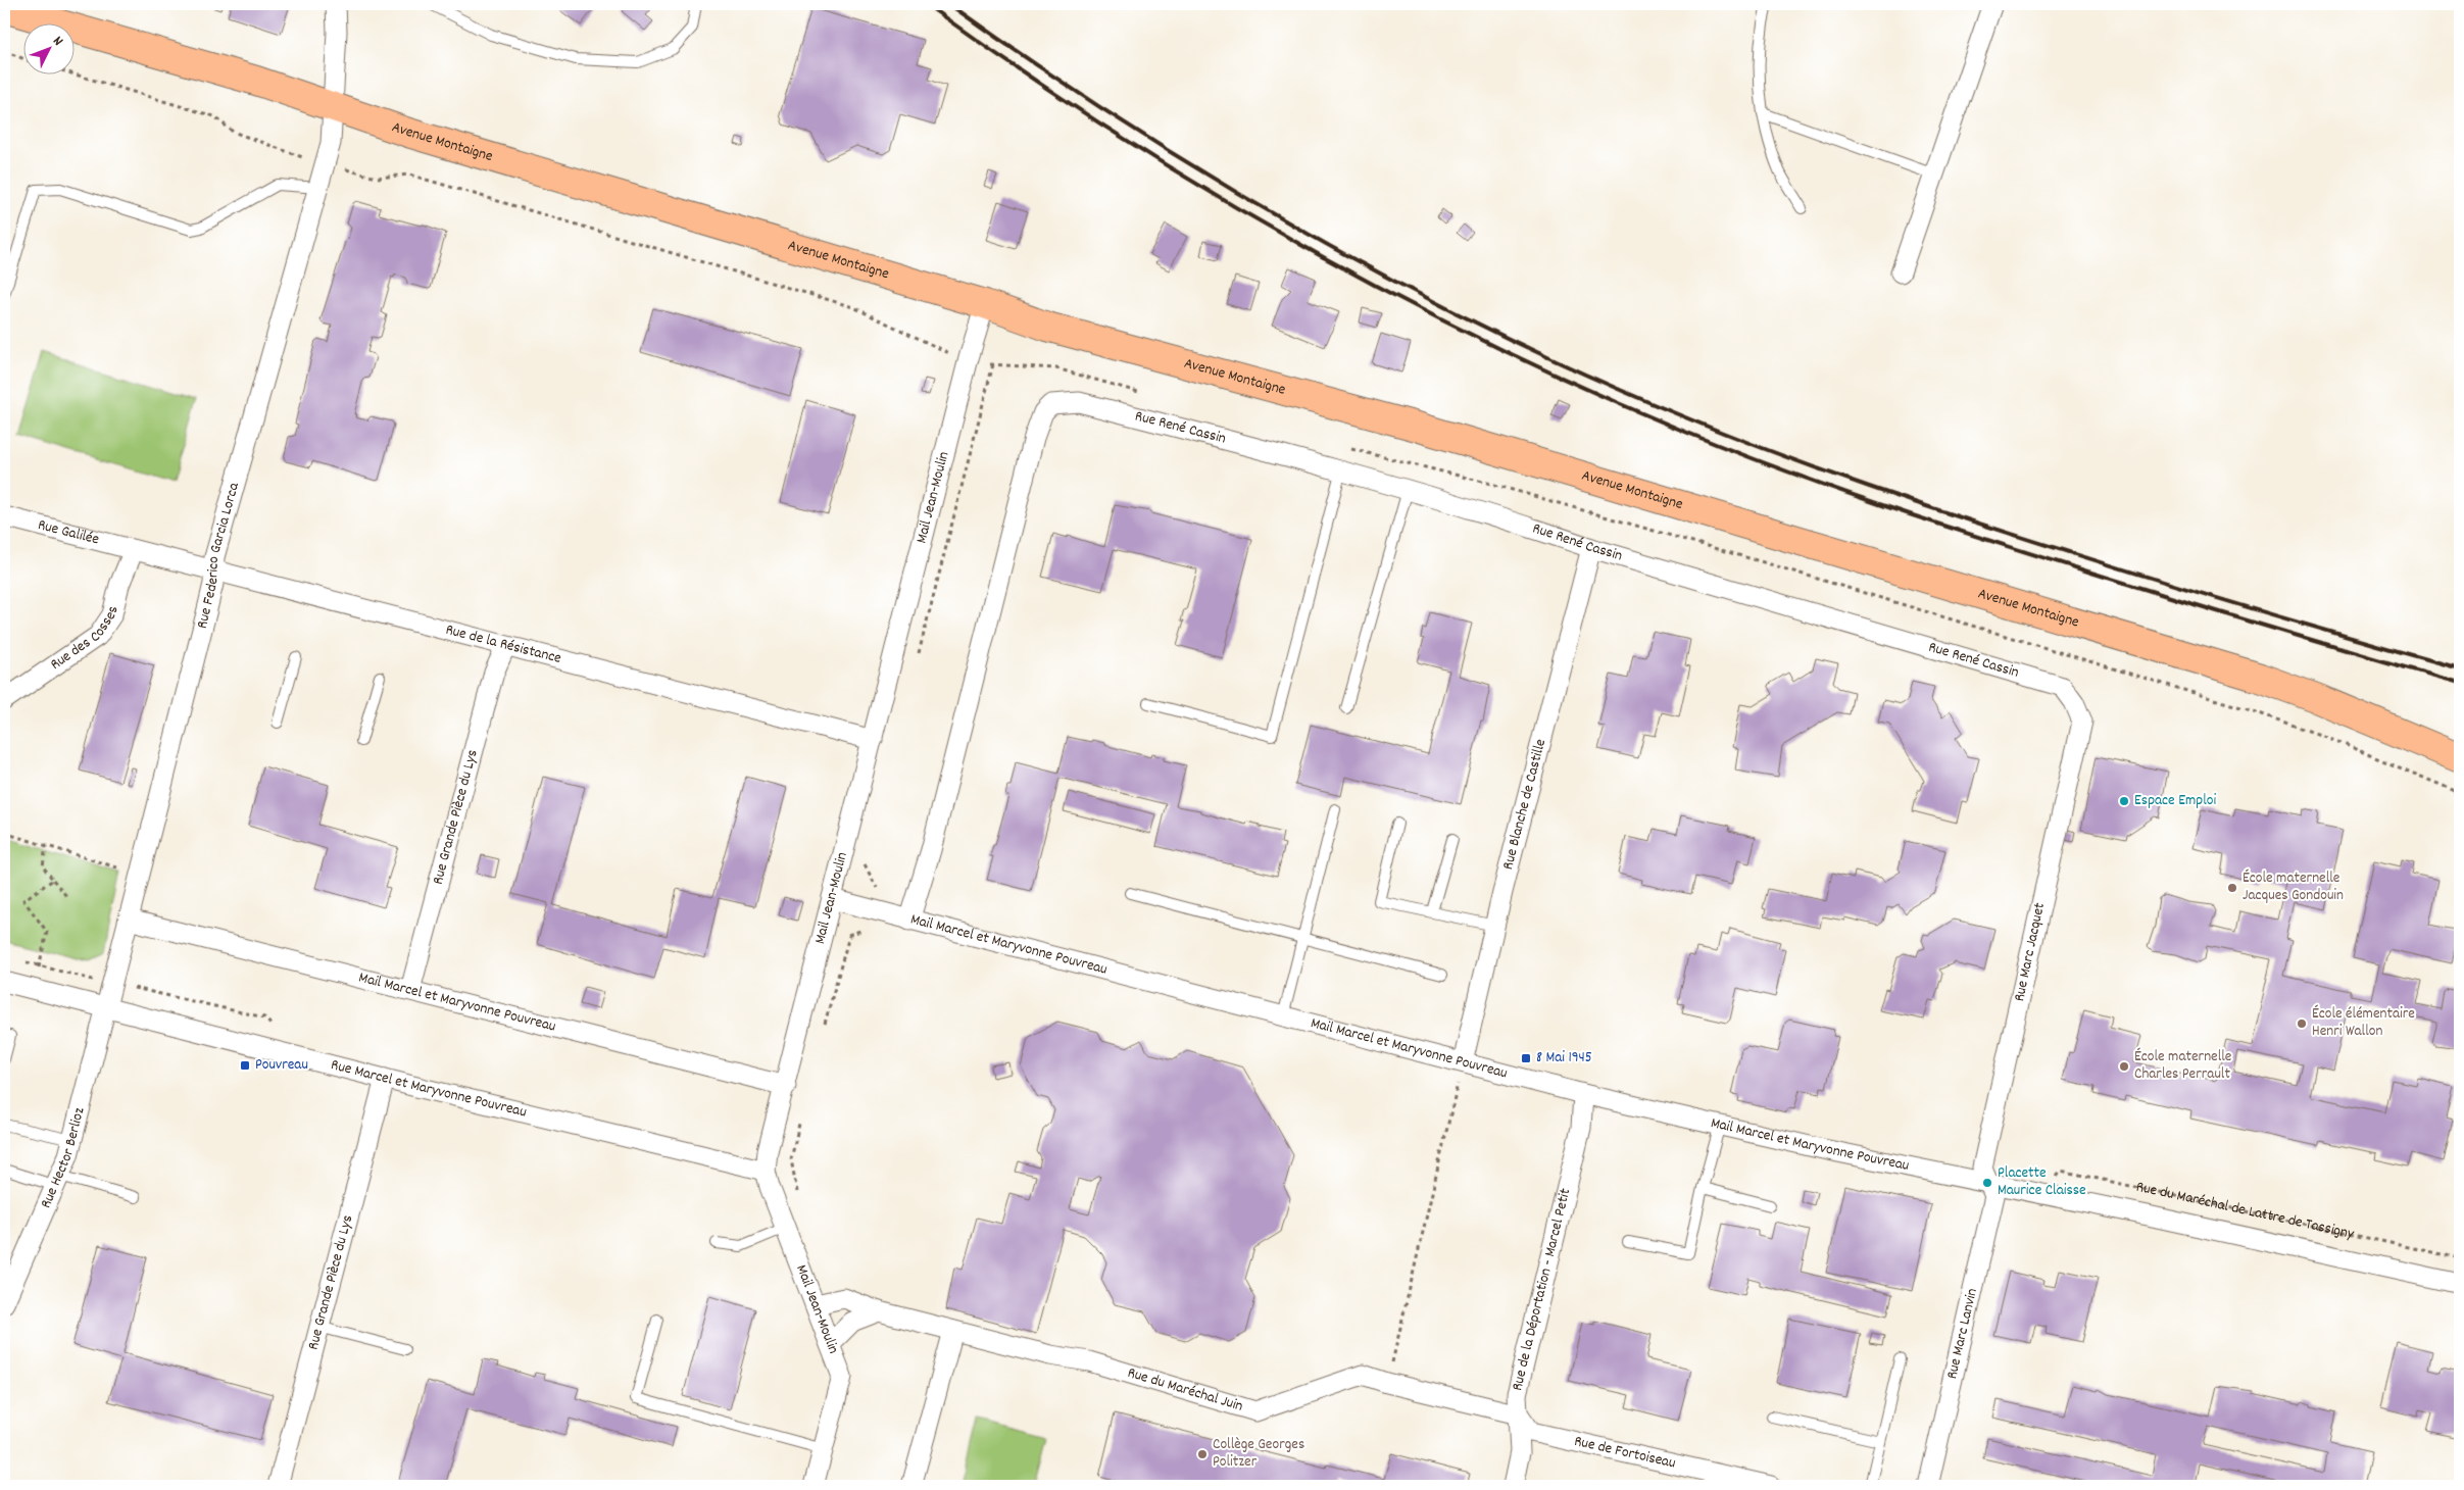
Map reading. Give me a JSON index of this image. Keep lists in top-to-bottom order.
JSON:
{
  "streets": {
    "main road": ["Avenue Montaigne"],
    "street": [
      "Rue René Cassin",
      "Mail Jean-Moulin",
      "Rue Galilée",
      "Rue Federico Garcia Lorca",
      "Rue des Cosses",
      "Rue de la Résistance",
      "Rue Blanche de Castille",
      "Rue Grande Pièce du Lys",
      "Mail Marcel et Maryvonne Pouvreau",
      "Rue Marc Jacquet",
      "Rue Marcel et Maryvonne Pouvreau",
      "Rue Hector Berlioz",
      "Rue du Maréchal de Lattre de Tassigny",
      "Rue de la Déportation - Marcel Petit",
      "Rue Marc Lanvin",
      "Rue du Maréchal Juin",
      "Rue de Fortoiseau"
    ]
  },
  "crossings": [
    ["Avenue Montaigne", "Mail Jean-Moulin"],
    ["Avenue Montaigne", "Rue Federico Garcia Lorca"],
    ["Rue René Cassin", "Rue Blanche de Castille"],
    ["Rue René Cassin", "Mail Marcel et Maryvonne Pouvreau"],
    ["Rue René Cassin", "Rue Marc Jacquet"],
    ["Mail Jean-Moulin", "Rue de la Résistance"],
    ["Mail Jean-Moulin", "Mail Marcel et Maryvonne Pouvreau"],
    ["Mail Jean-Moulin", "Rue Marcel et Maryvonne Pouvreau"],
    ["Mail Jean-Moulin", "Rue du Maréchal Juin"],
    ["Rue Galilée", "Rue des Cosses"],
    ["Rue Galilée", "Rue de la Résistance"],
    ["Rue Federico Garcia Lorca", "Rue de la Résistance"],
    ["Rue Federico Garcia Lorca", "Mail Marcel et Maryvonne Pouvreau"],
    ["Rue Federico Garcia Lorca", "Rue Marcel et Maryvonne Pouvreau"],
    ["Rue Federico Garcia Lorca", "Rue Hector Berlioz"],
    ["Rue des Cosses", "Rue de la Résistance"],
    ["Rue de la Résistance", "Rue Grande Pièce du Lys"],
    ["Rue Blanche de Castille", "Mail Marcel et Maryvonne Pouvreau"],
    ["Rue Grande Pièce du Lys", "Mail Marcel et Maryvonne Pouvreau"],
    ["Rue Grande Pièce du Lys", "Rue Marcel et Maryvonne Pouvreau"],
    ["Mail Marcel et Maryvonne Pouvreau", "Rue Marc Jacquet"],
    ["Mail Marcel et Maryvonne Pouvreau", "Rue du Maréchal de Lattre de Tassigny"],
    ["Mail Marcel et Maryvonne Pouvreau", "Rue de la Déportation - Marcel Petit"],
    ["Mail Marcel et Maryvonne Pouvreau", "Rue Marc Lanvin"],
    ["Rue Marc Jacquet", "Rue du Maréchal de Lattre de Tassigny"],
    ["Rue Marc Jacquet", "Rue Marc Lanvin"],
    ["Rue Marcel et Maryvonne Pouvreau", "Rue Hector Berlioz"],
    ["Rue du Maréchal de Lattre de Tassigny", "Rue Marc Lanvin"],
    ["Rue de la Déportation - Marcel Petit", "Rue du Maréchal Juin"],
    ["Rue de la Déportation - Marcel Petit", "Rue de Fortoiseau"],
    ["Rue du Maréchal Juin", "Rue de Fortoiseau"]
  ],
  "places": {
    "other": [
      "Espace Emploi",
      "École maternelle Jacques Gondouin",
      "École élémentaire Henri Wallon",
      "École maternelle Charles Perrault",
      "Placette Maurice Claisse",
      "Collège Georges Politzer"
    ],
    "transit": ["8 Mai 1945", "Pouvreau"]
  },
  "north": "top right"
}
